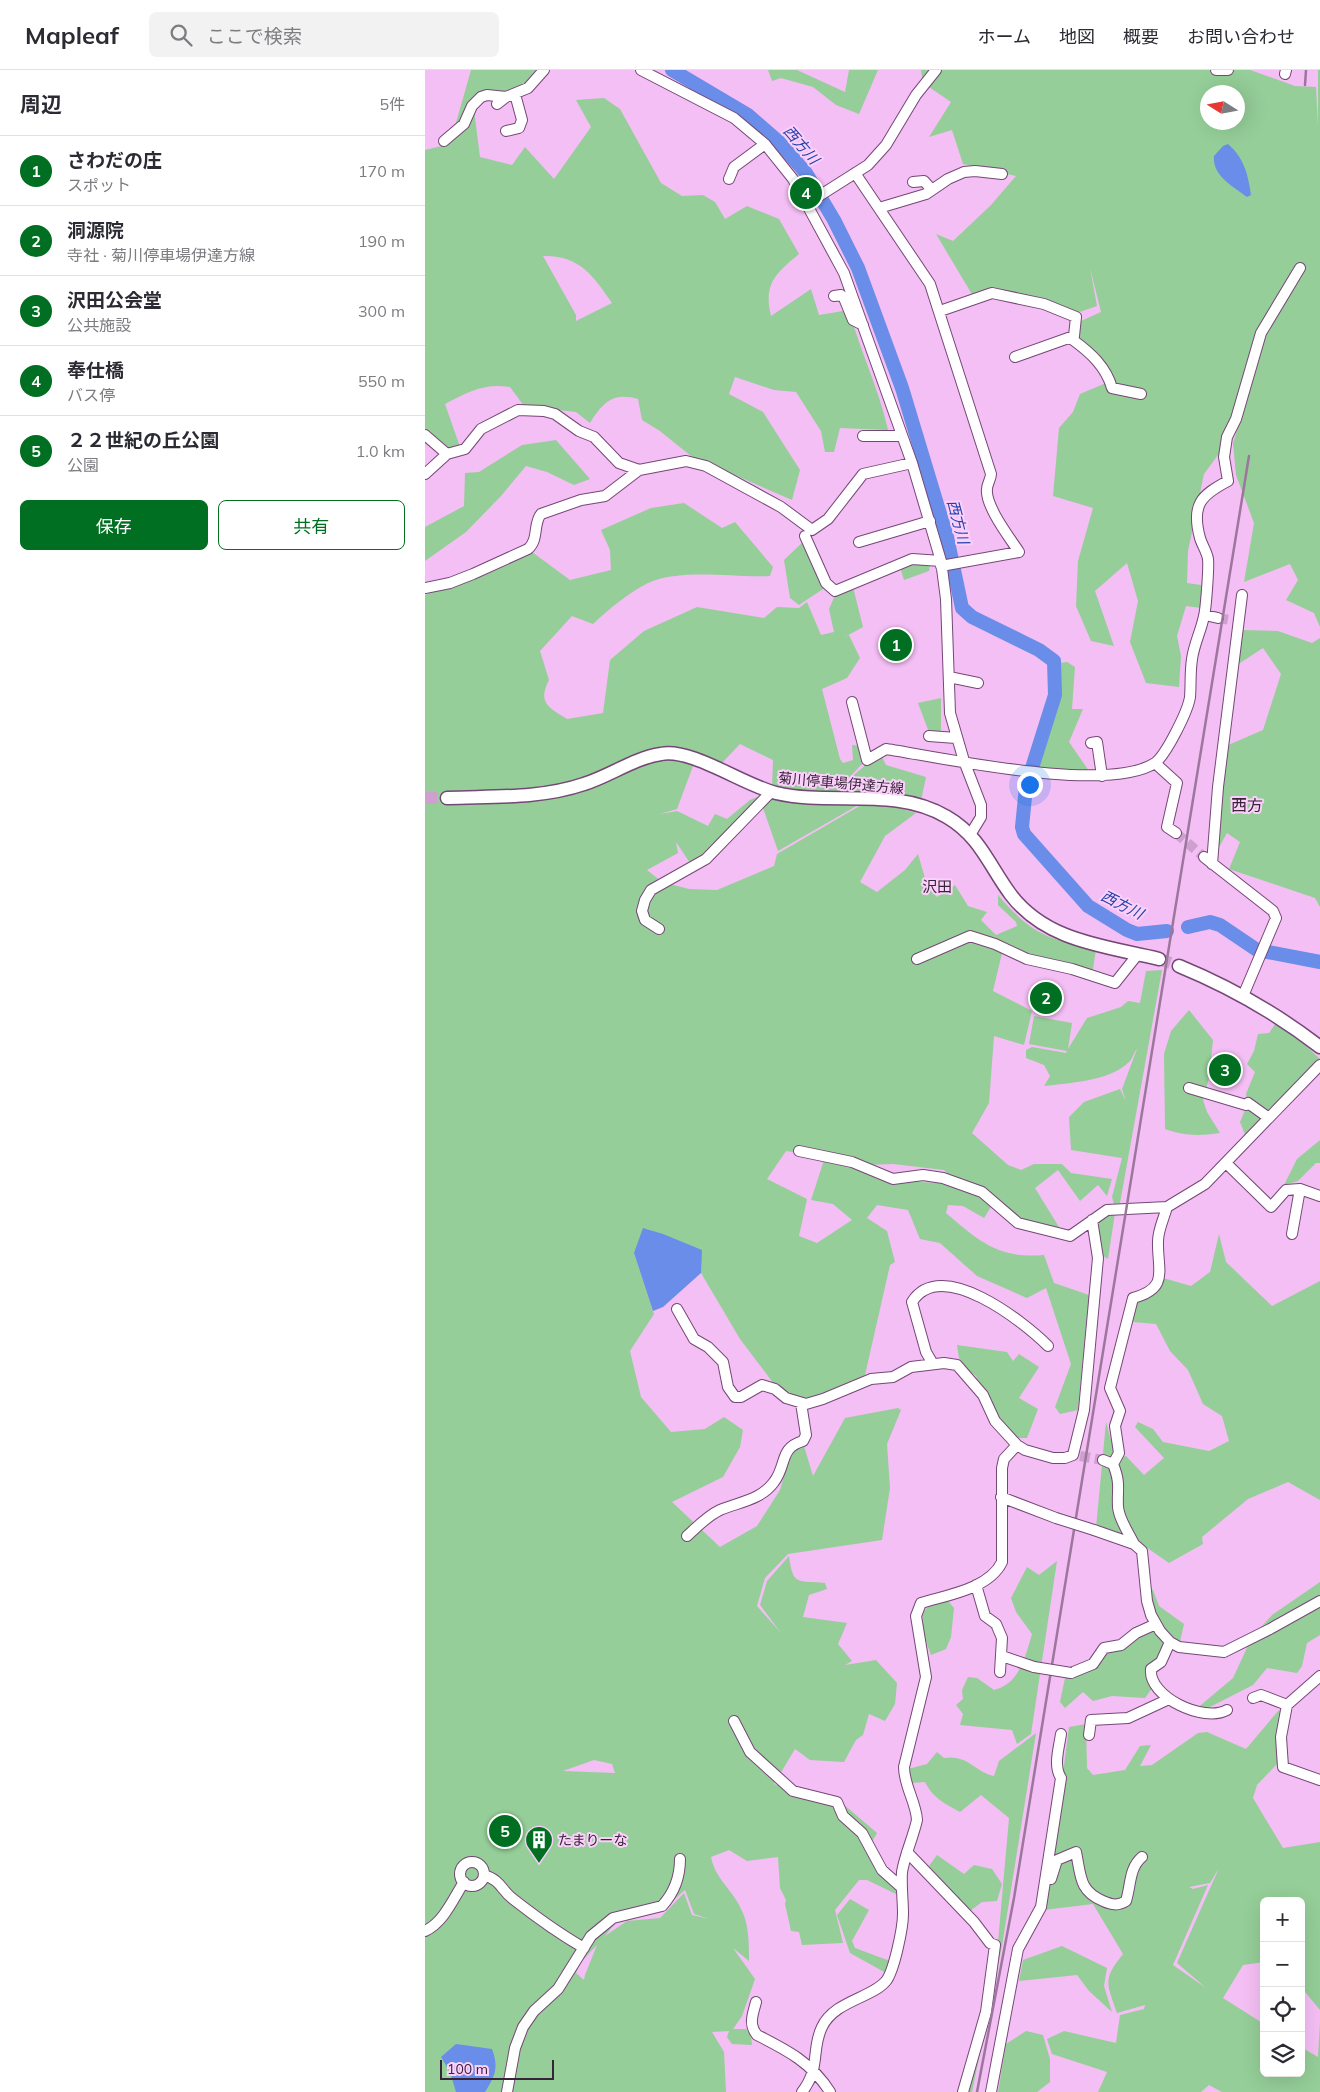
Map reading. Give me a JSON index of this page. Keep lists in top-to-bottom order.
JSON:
{
  "streets": {
    "main road": ["菊川停車場伊達方線"]
  },
  "districts": ["西方", "沢田"],
  "water": ["西方川"],
  "places": {
    "building": ["たまりーな"]
  },
  "scale_bar": "100 m",
  "north": "left",
  "page": {
    "header": "Mapleaf",
    "search": "ここで検索",
    "nav": [
      "ホーム",
      "地図",
      "概要",
      "お問い合わせ"
    ],
    "heading": ["周辺", "5件"],
    "list": [
      {
        "mark": "1",
        "name": "さわだの庄",
        "note": "スポット",
        "value": "170 m"
      },
      {
        "mark": "2",
        "name": "洞源院",
        "note": "寺社 · 菊川停車場伊達方線",
        "value": "190 m"
      },
      {
        "mark": "3",
        "name": "沢田公会堂",
        "note": "公共施設",
        "value": "300 m"
      },
      {
        "mark": "4",
        "name": "奉仕橋",
        "note": "バス停",
        "value": "550 m"
      },
      {
        "mark": "5",
        "name": "２２世紀の丘公園",
        "note": "公園",
        "value": "1.0 km"
      }
    ],
    "pins": [
      "4",
      "1",
      "2",
      "3",
      "5"
    ],
    "buttons": ["保存", "共有"],
    "map_buttons": ["+", "−"],
    "scale": "100 m"
  }
}
